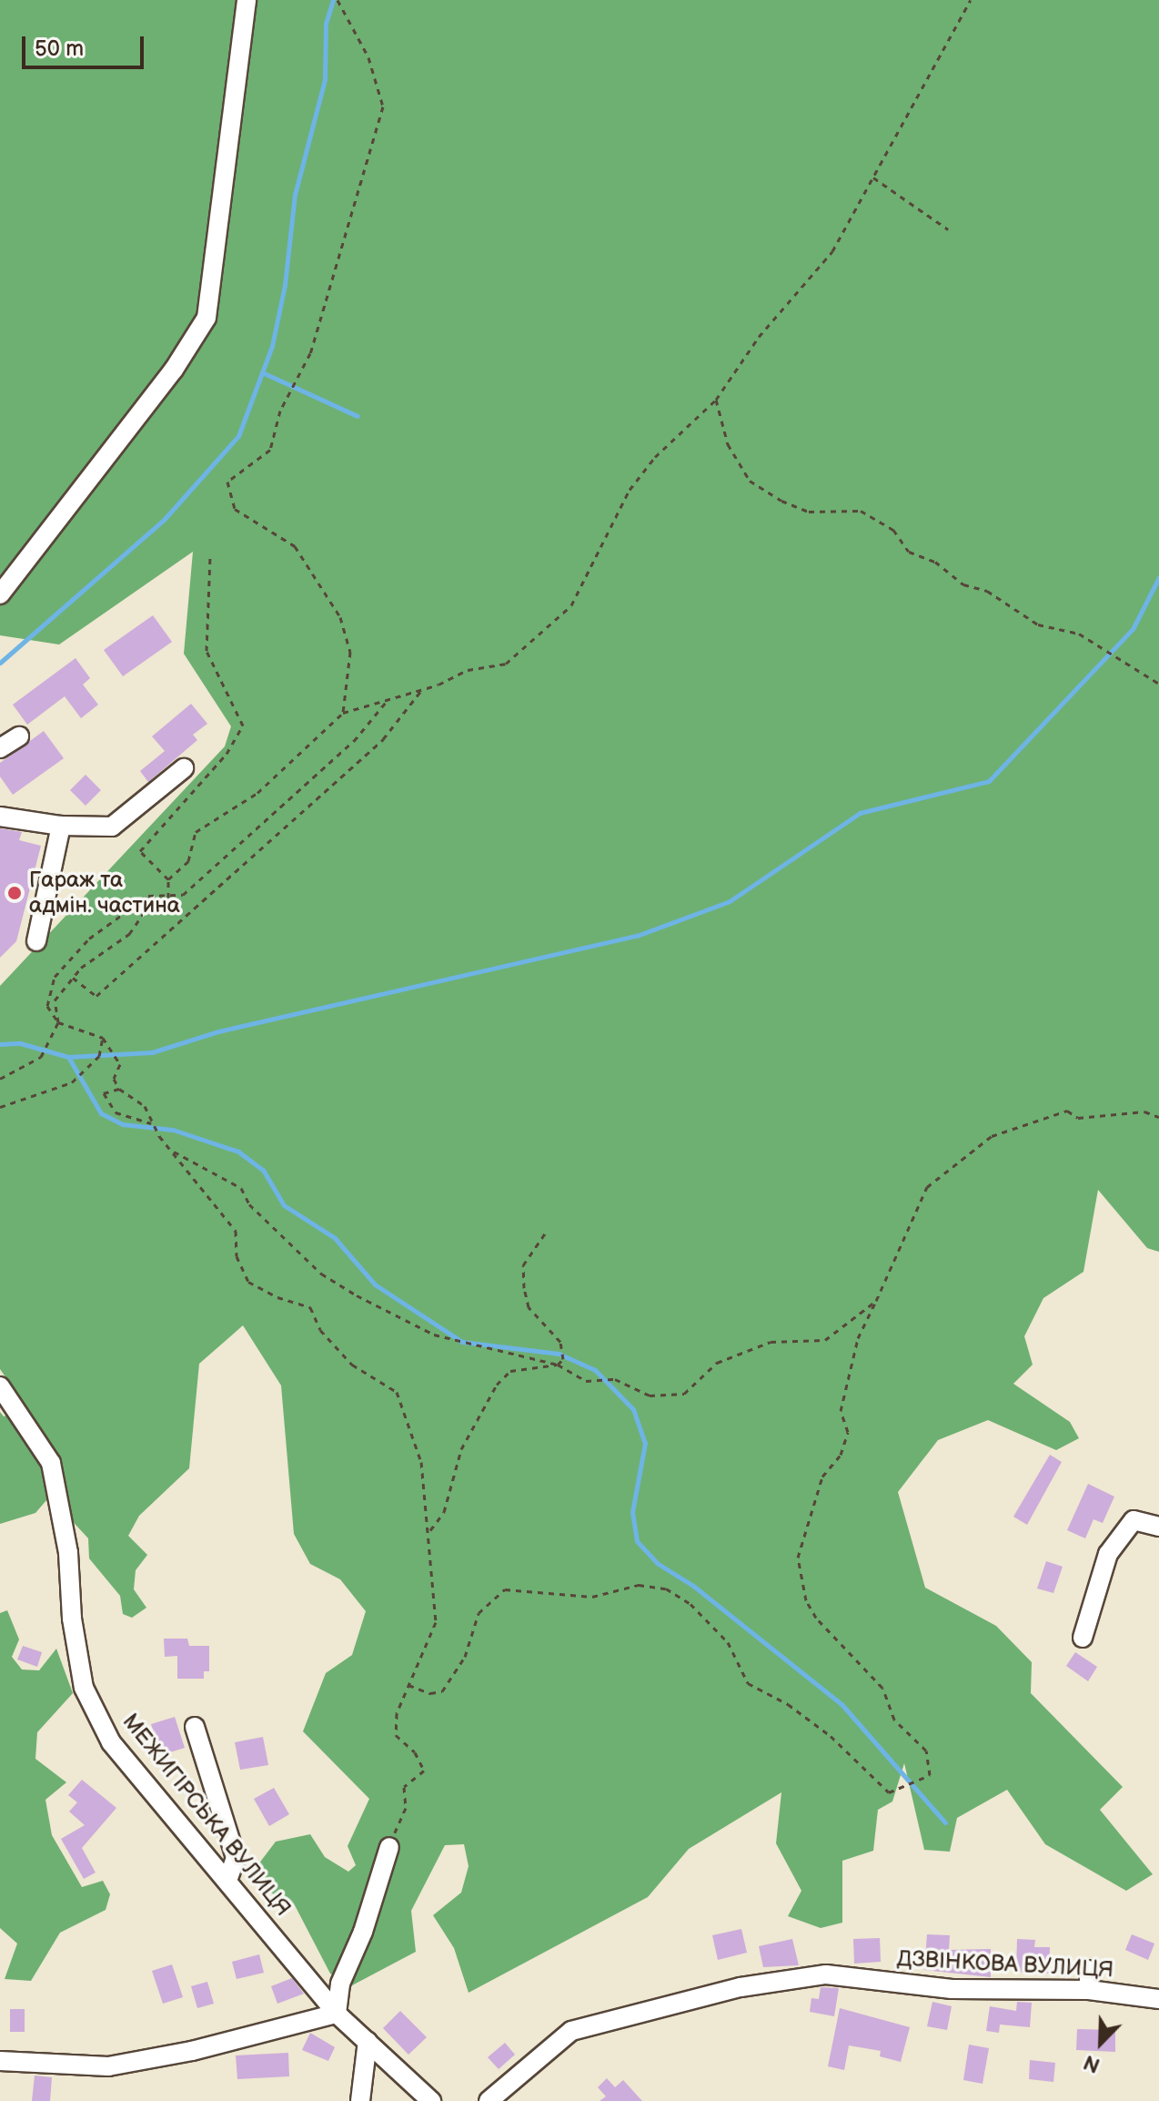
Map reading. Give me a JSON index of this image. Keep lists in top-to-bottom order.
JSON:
{
  "streets": {
    "street": ["МЕЖИГІРСЬКА ВУЛИЦЯ", "ДЗВІНКОВА ВУЛИЦЯ"]
  },
  "places": ["Гараж та адмін. частина"],
  "scale_bar": "50 m",
  "north": "bottom left"
}
